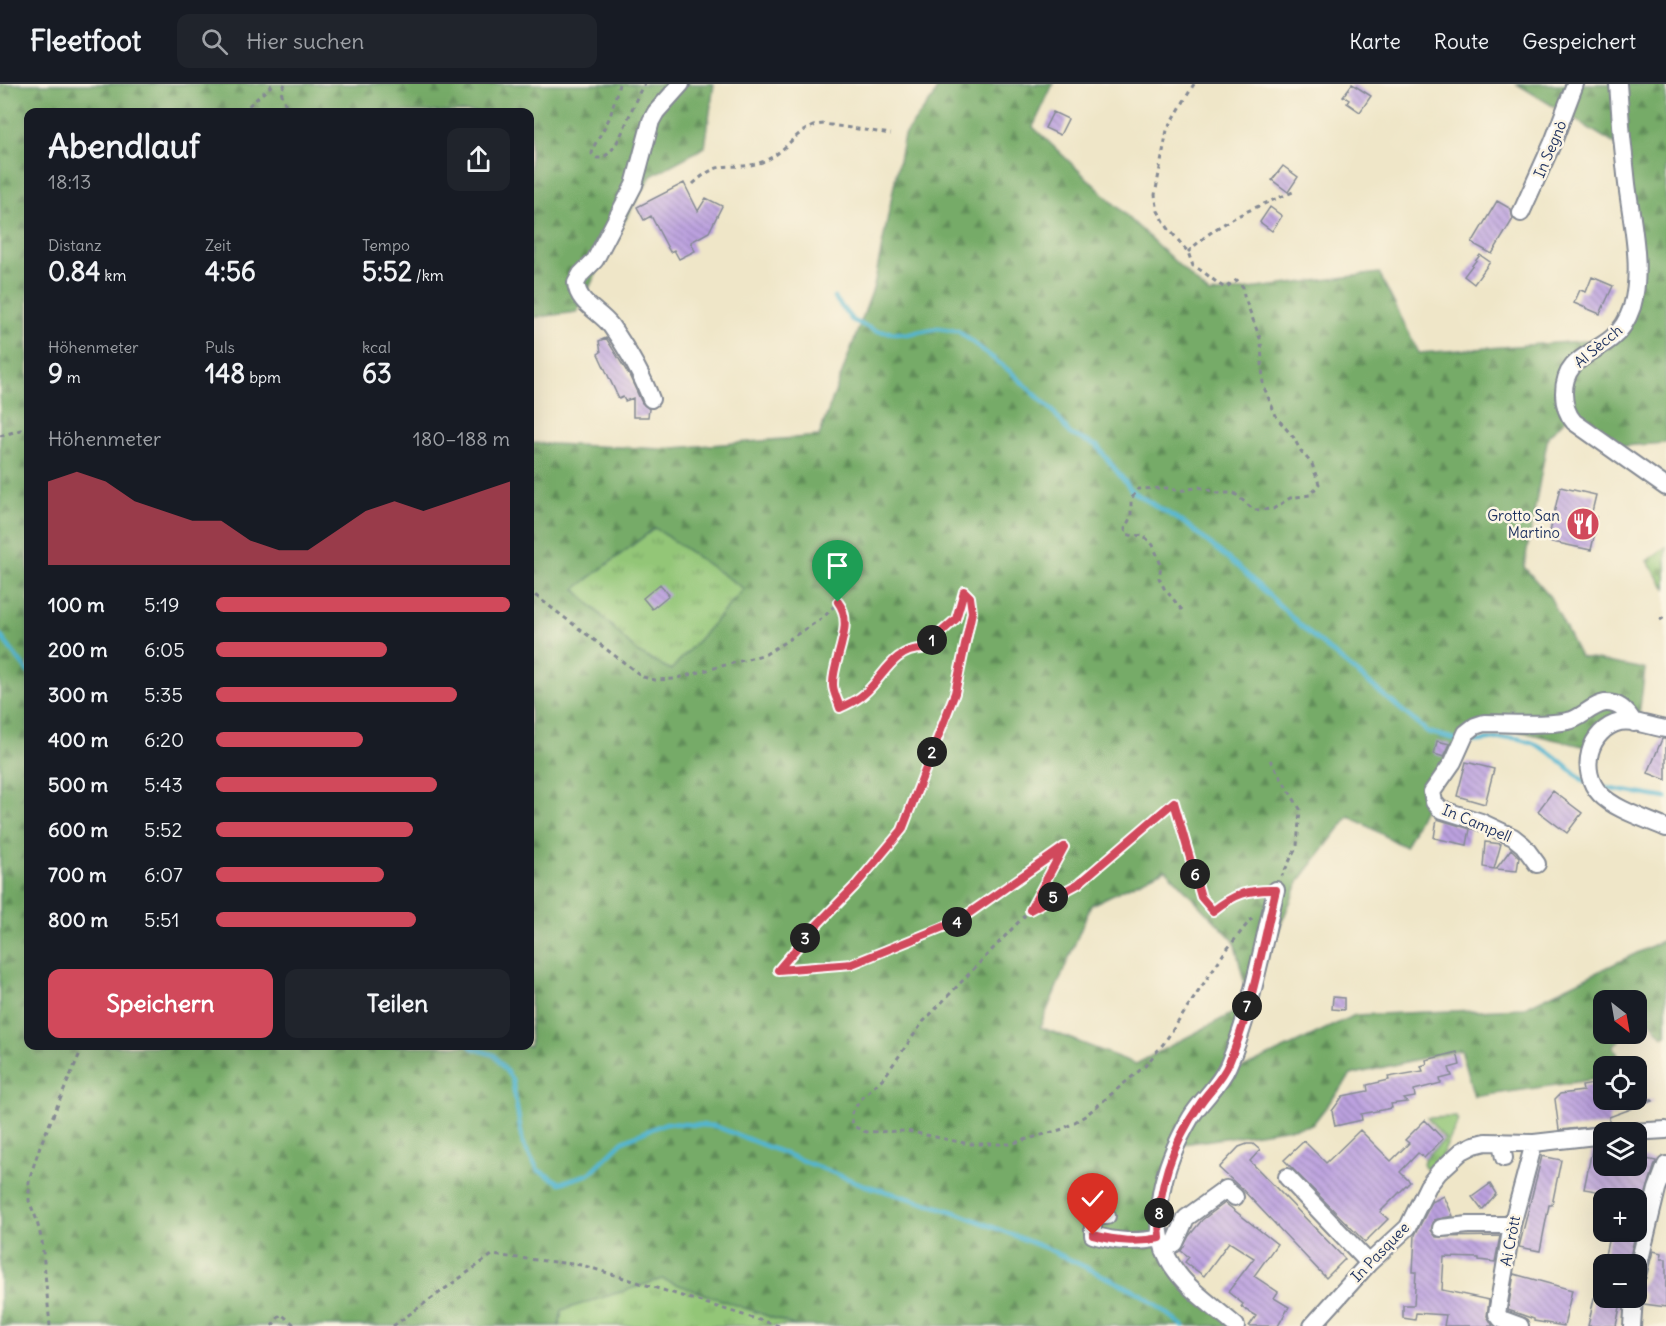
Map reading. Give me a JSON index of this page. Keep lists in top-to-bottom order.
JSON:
{
  "streets": {
    "street": [
      "In Segnò",
      "Al Sècch",
      "In Campell",
      "Ai Cròtt",
      "In Pasquee"
    ]
  },
  "crossings": [
    ["Ai Cròtt", "In Pasquee"]
  ],
  "places": {
    "restaurant": ["Grotto San Martino"]
  },
  "north": "bottom right",
  "page": {
    "header": "Fleetfoot",
    "search": "Hier suchen",
    "nav": ["Karte", "Route", "Gespeichert"],
    "heading": ["Abendlauf", "18:13"],
    "stats": [
      ["Distanz", "0.84 km"],
      ["Zeit", "4:56"],
      ["Tempo", "5:52 /km"],
      ["Höhenmeter", "9 m"],
      ["Puls", "148 bpm"],
      ["kcal", "63"]
    ],
    "chart": ["Höhenmeter", "180–188 m"],
    "list": [
      {
        "name": "100 m",
        "note": "5:19"
      },
      {
        "name": "200 m",
        "note": "6:05"
      },
      {
        "name": "300 m",
        "note": "5:35"
      },
      {
        "name": "400 m",
        "note": "6:20"
      },
      {
        "name": "500 m",
        "note": "5:43"
      },
      {
        "name": "600 m",
        "note": "5:52"
      },
      {
        "name": "700 m",
        "note": "6:07"
      },
      {
        "name": "800 m",
        "note": "5:51"
      }
    ],
    "pins": [
      "1",
      "2",
      "6",
      "5",
      "4",
      "3",
      "7",
      "8"
    ],
    "buttons": ["Speichern", "Teilen"],
    "map_buttons": ["+", "−"]
  }
}
